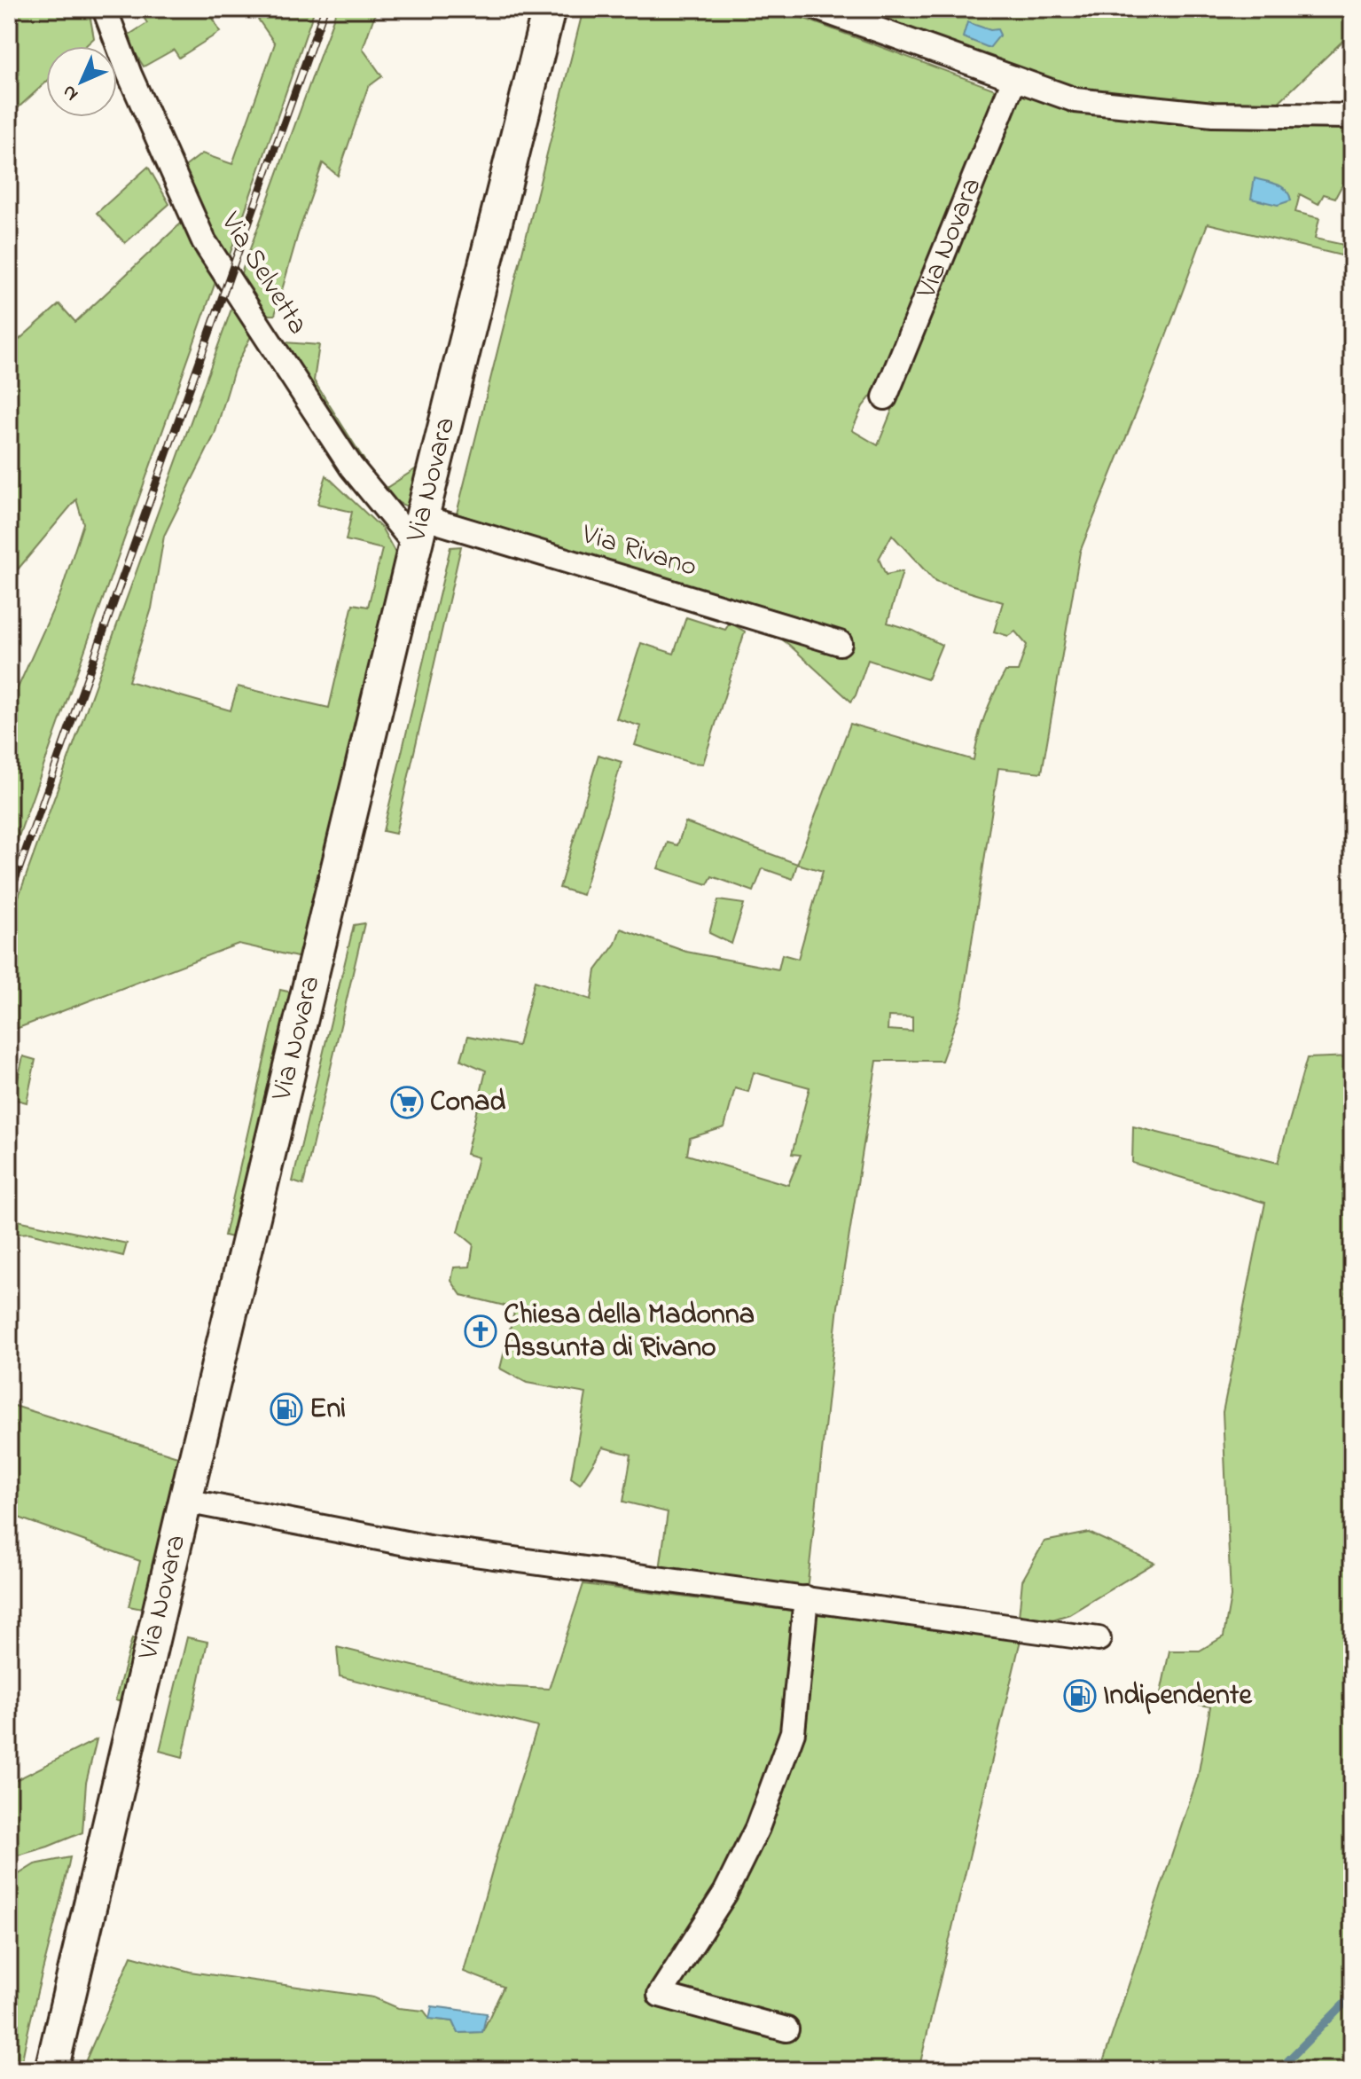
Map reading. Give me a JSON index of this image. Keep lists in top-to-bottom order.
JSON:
{
  "streets": {
    "main road": ["Via Novara"],
    "street": ["Via Selvetta", "Via Rivano"]
  },
  "crossings": [
    ["Via Novara", "Via Selvetta"],
    ["Via Novara", "Via Rivano"],
    ["Via Selvetta", "Via Rivano"]
  ],
  "places": {
    "supermarket": ["Conad"],
    "church": ["Chiesa della Madonna Assunta di Rivano"],
    "fuel station": ["Eni", "Indipendente"]
  },
  "north": "bottom left"
}
